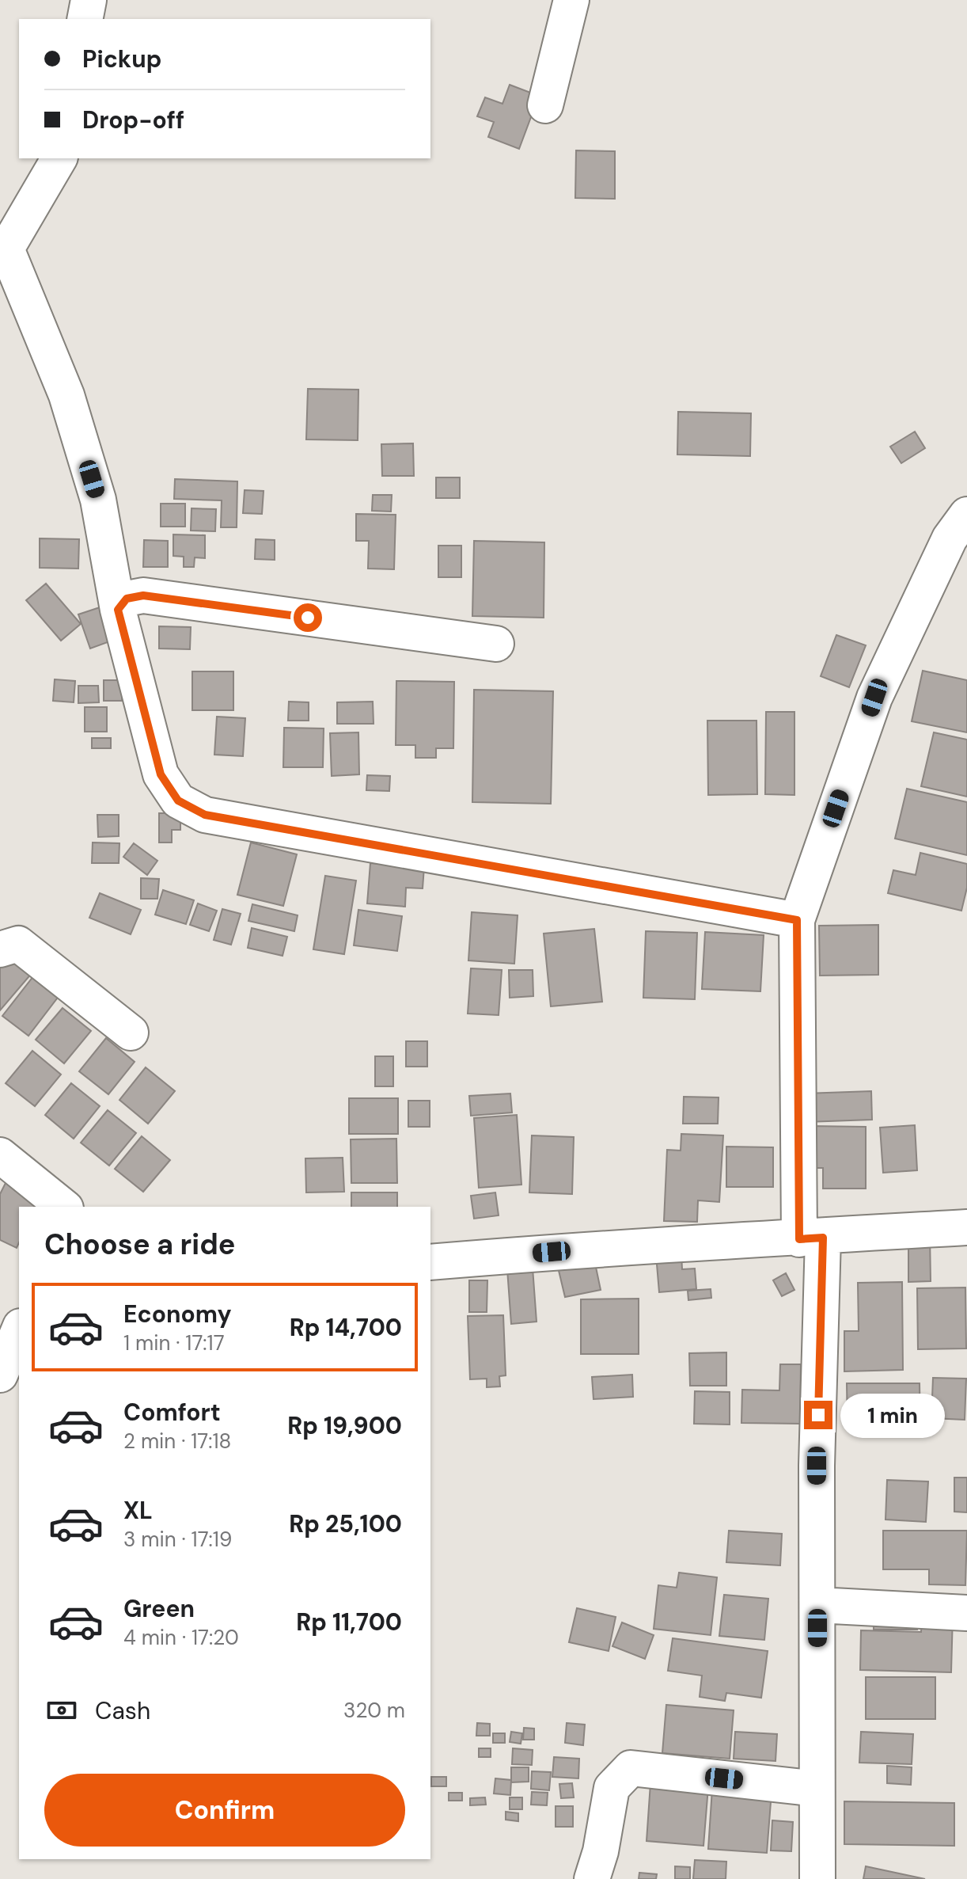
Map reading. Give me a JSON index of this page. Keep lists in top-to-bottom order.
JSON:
{
  "page": {
    "banner": ["Pickup", "Drop-off"],
    "heading": "Choose a ride",
    "list": [
      {
        "name": "Economy",
        "note": "1 min · 17:17",
        "value": "Rp 14,700"
      },
      {
        "name": "Comfort",
        "note": "2 min · 17:18",
        "value": "Rp 19,900"
      },
      {
        "name": "XL",
        "note": "3 min · 17:19",
        "value": "Rp 25,100"
      },
      {
        "name": "Green",
        "note": "4 min · 17:20",
        "value": "Rp 11,700"
      }
    ],
    "bubble": "1 min",
    "pay": ["Cash", "320 m"],
    "buttons": "Confirm"
  }
}
